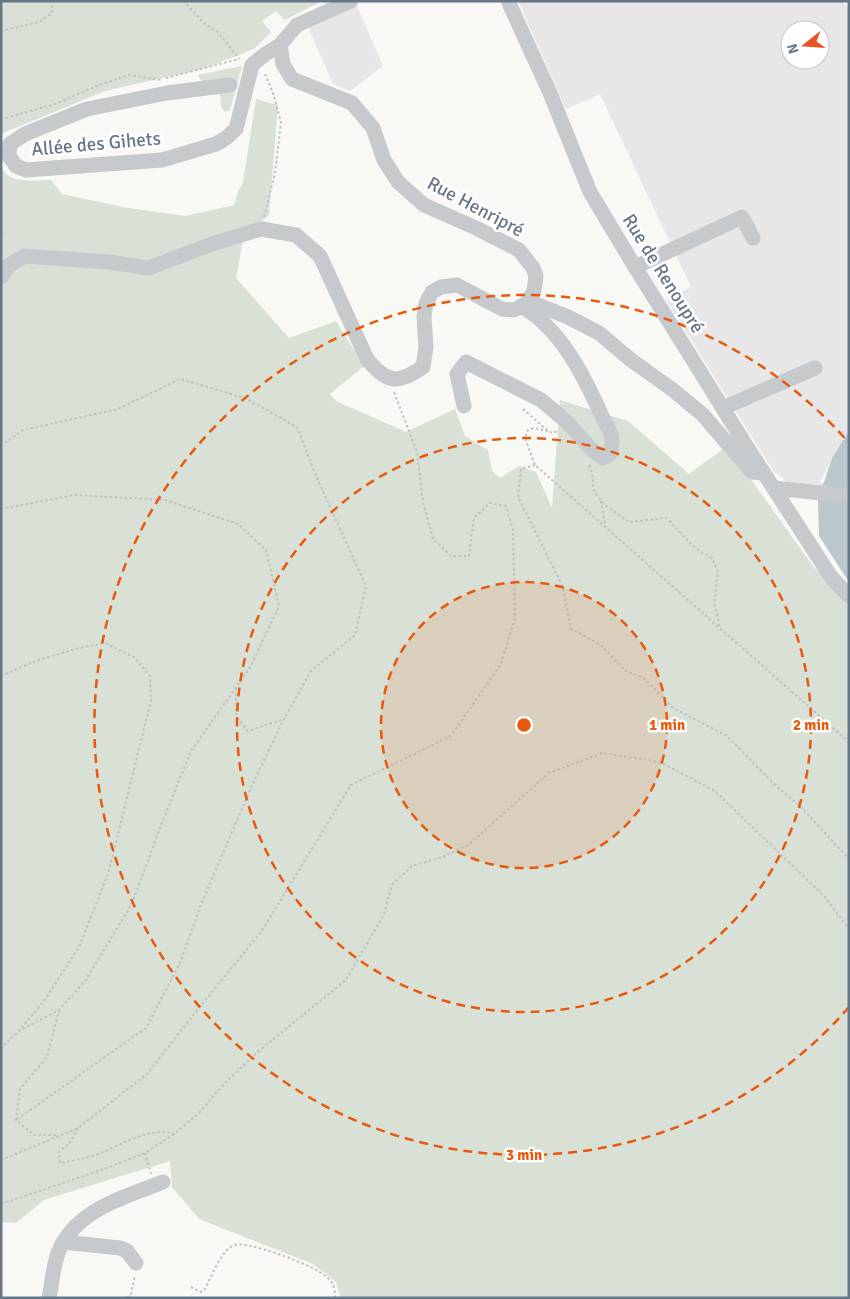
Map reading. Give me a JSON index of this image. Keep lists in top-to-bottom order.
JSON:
{
  "streets": {
    "street": ["Allée des Gihets", "Rue Henripré", "Rue de Renoupré"]
  },
  "north": "left",
  "rings": ["1 min", "2 min", "3 min"]
}
